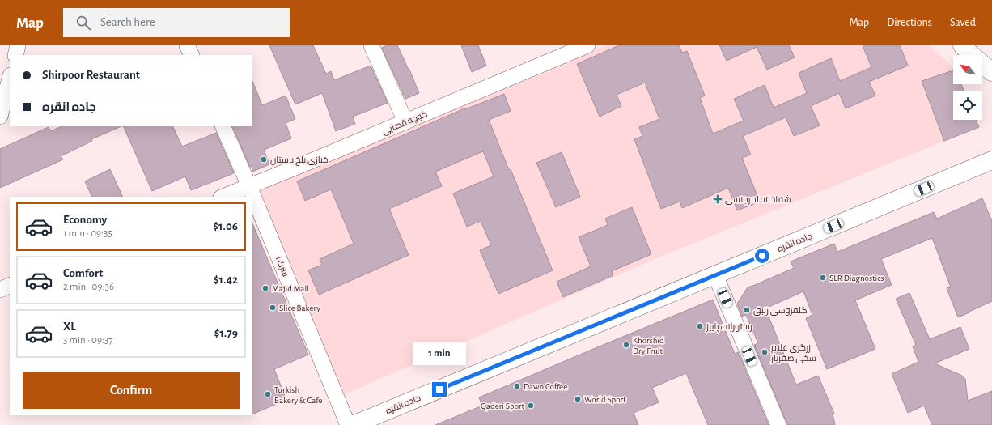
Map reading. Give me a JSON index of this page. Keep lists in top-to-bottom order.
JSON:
{
  "streets": {
    "main road": ["جادہ انقرہ", "جاده انقره"],
    "street": ["کوچه قصابی", "سرک ۱"]
  },
  "crossings": [
    ["کوچه قصابی", "سرک ۱"],
    ["جادہ انقرہ", "جاده انقره"]
  ],
  "places": {
    "other": [
      "خبازی بلخ باستان",
      "SLR Diagnostics",
      "Majid Mall",
      "Slice Bakery",
      "گلفروشی زنبق",
      "رستورانت پاییز",
      "Khorshid Dry Fruit",
      "زرگری غلام سخی صفریار",
      "Dawn Coffee",
      "Turkish Bakery & Cafe",
      "World Sport",
      "Qaderi Sport"
    ],
    "health": ["شفاخانه امرجنسی"]
  },
  "north": "top left",
  "page": {
    "header": "Map",
    "search": "Search here",
    "nav": ["Map", "Directions", "Saved"],
    "banner": ["Shirpoor Restaurant", "جاده انقره"],
    "list": [
      {
        "name": "Economy",
        "note": "1 min · 09:35",
        "value": "$1.06"
      },
      {
        "name": "Comfort",
        "note": "2 min · 09:36",
        "value": "$1.42"
      },
      {
        "name": "XL",
        "note": "3 min · 09:37",
        "value": "$1.79"
      }
    ],
    "bubble": "1 min",
    "buttons": "Confirm"
  }
}
